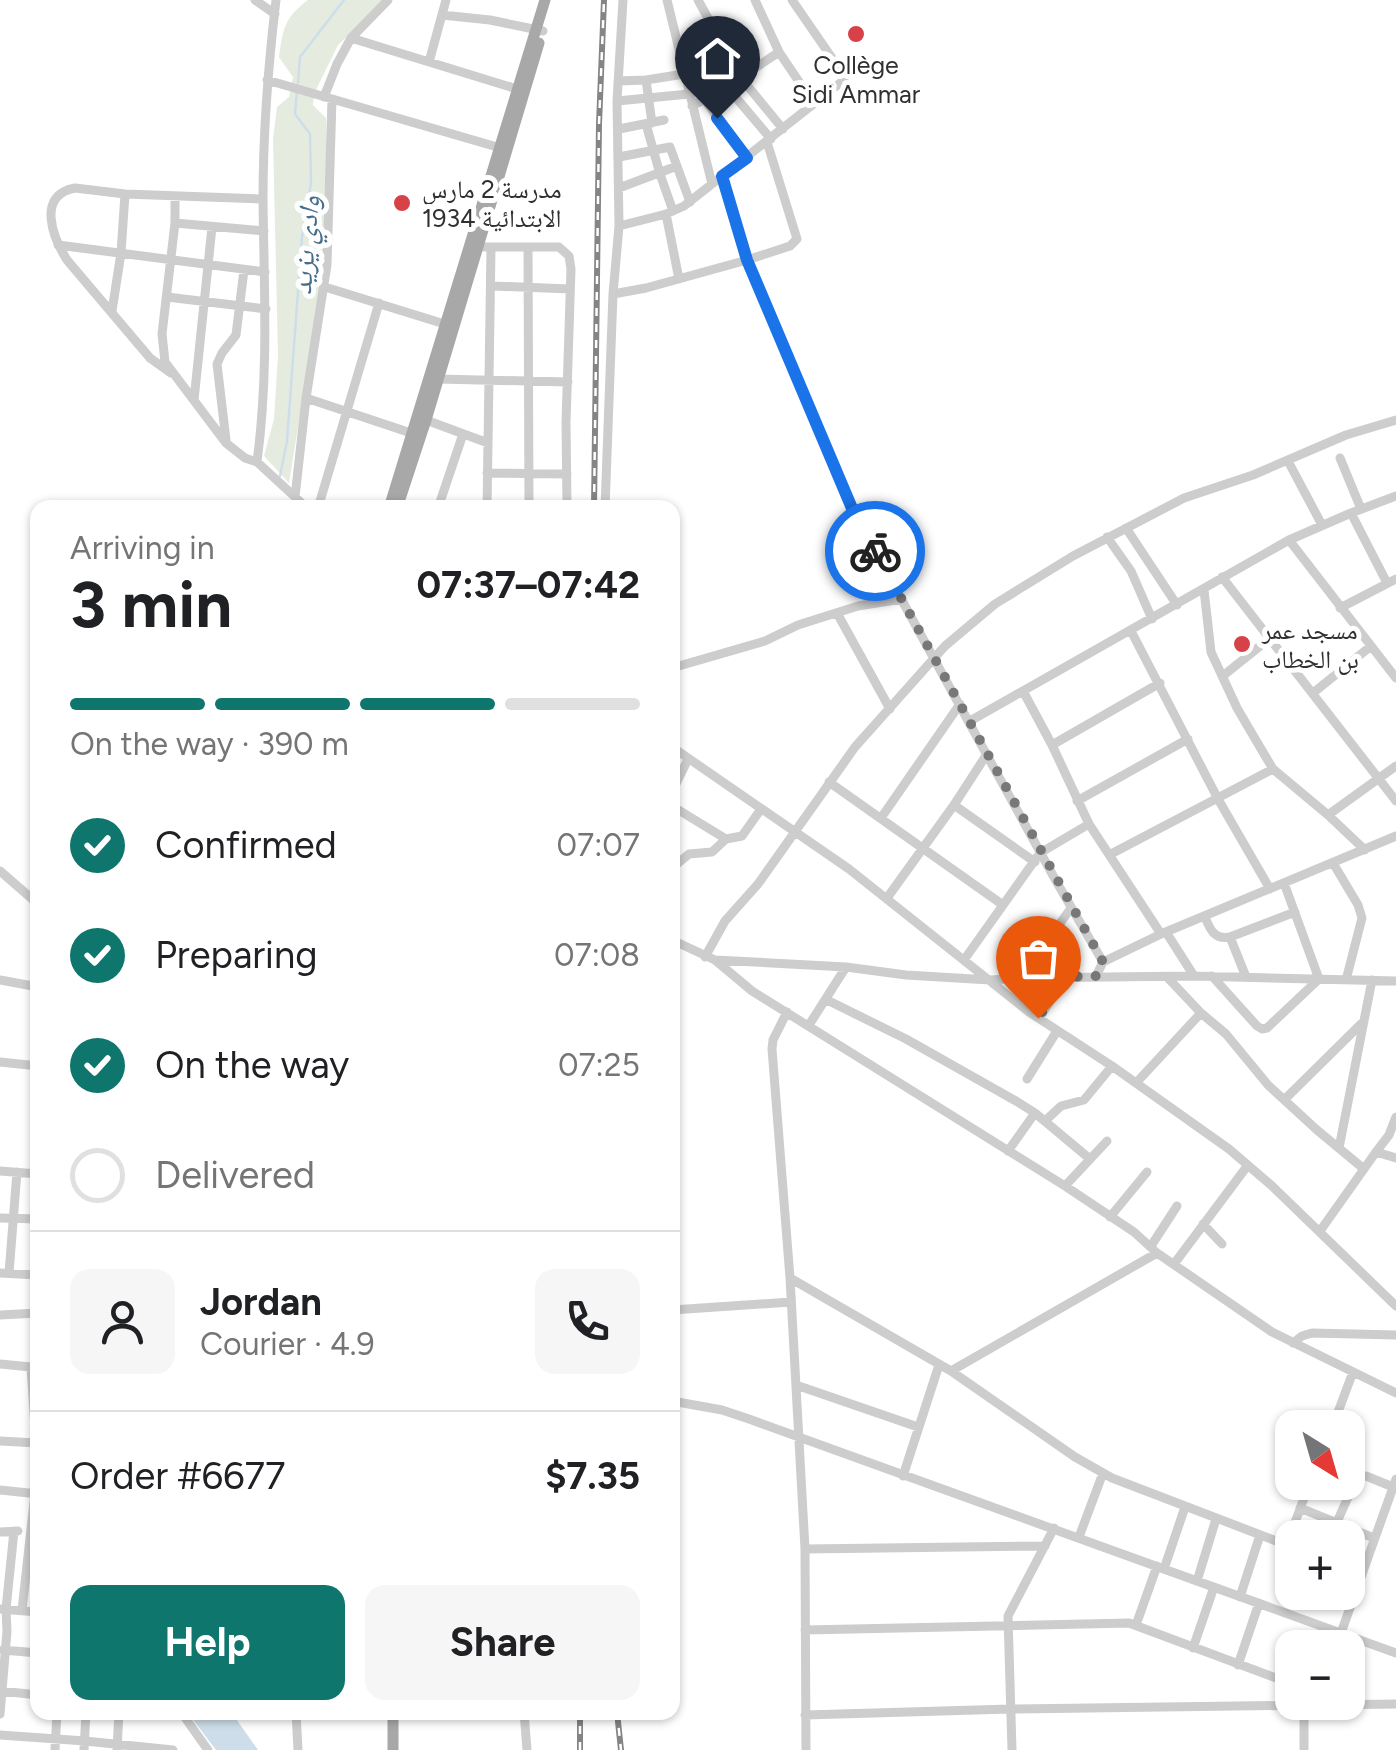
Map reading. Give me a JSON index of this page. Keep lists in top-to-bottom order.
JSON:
{
  "water": ["وادي يزيد"],
  "places": ["Collège Sidi Ammar", "مدرسة 2 مارس 1934 الابتدائية", "مسجد عمر بن الخطاب"],
  "north": "bottom right",
  "page": {
    "heading": ["3 min", "Arriving in", "07:37–07:42"],
    "panel": [
      "Jordan",
      "Courier · 4.9",
      "Order #6677",
      "$7.35"
    ],
    "bar": "On the way · 390 m",
    "list": [
      ["Confirmed", "07:07"],
      ["Preparing", "07:08"],
      ["On the way", "07:25"],
      "Delivered"
    ],
    "map_buttons": ["+", "−"],
    "buttons": ["Help", "Share"]
  }
}
